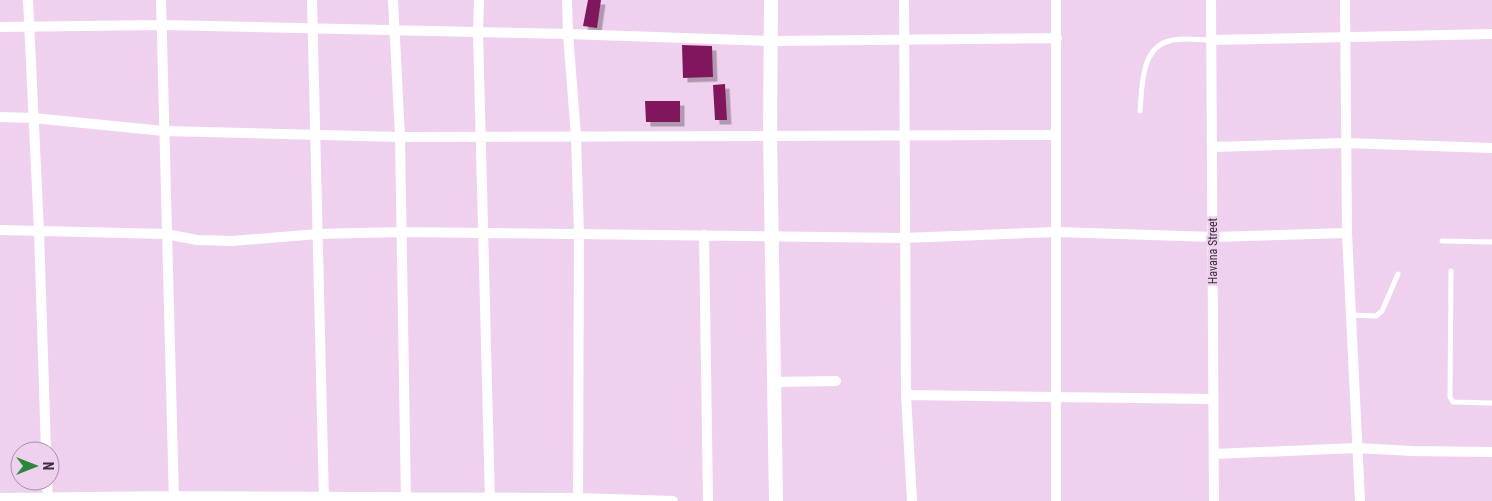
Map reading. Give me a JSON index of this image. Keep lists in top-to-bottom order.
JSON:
{
  "streets": {
    "street": ["Havana Street"]
  },
  "north": "right"
}
